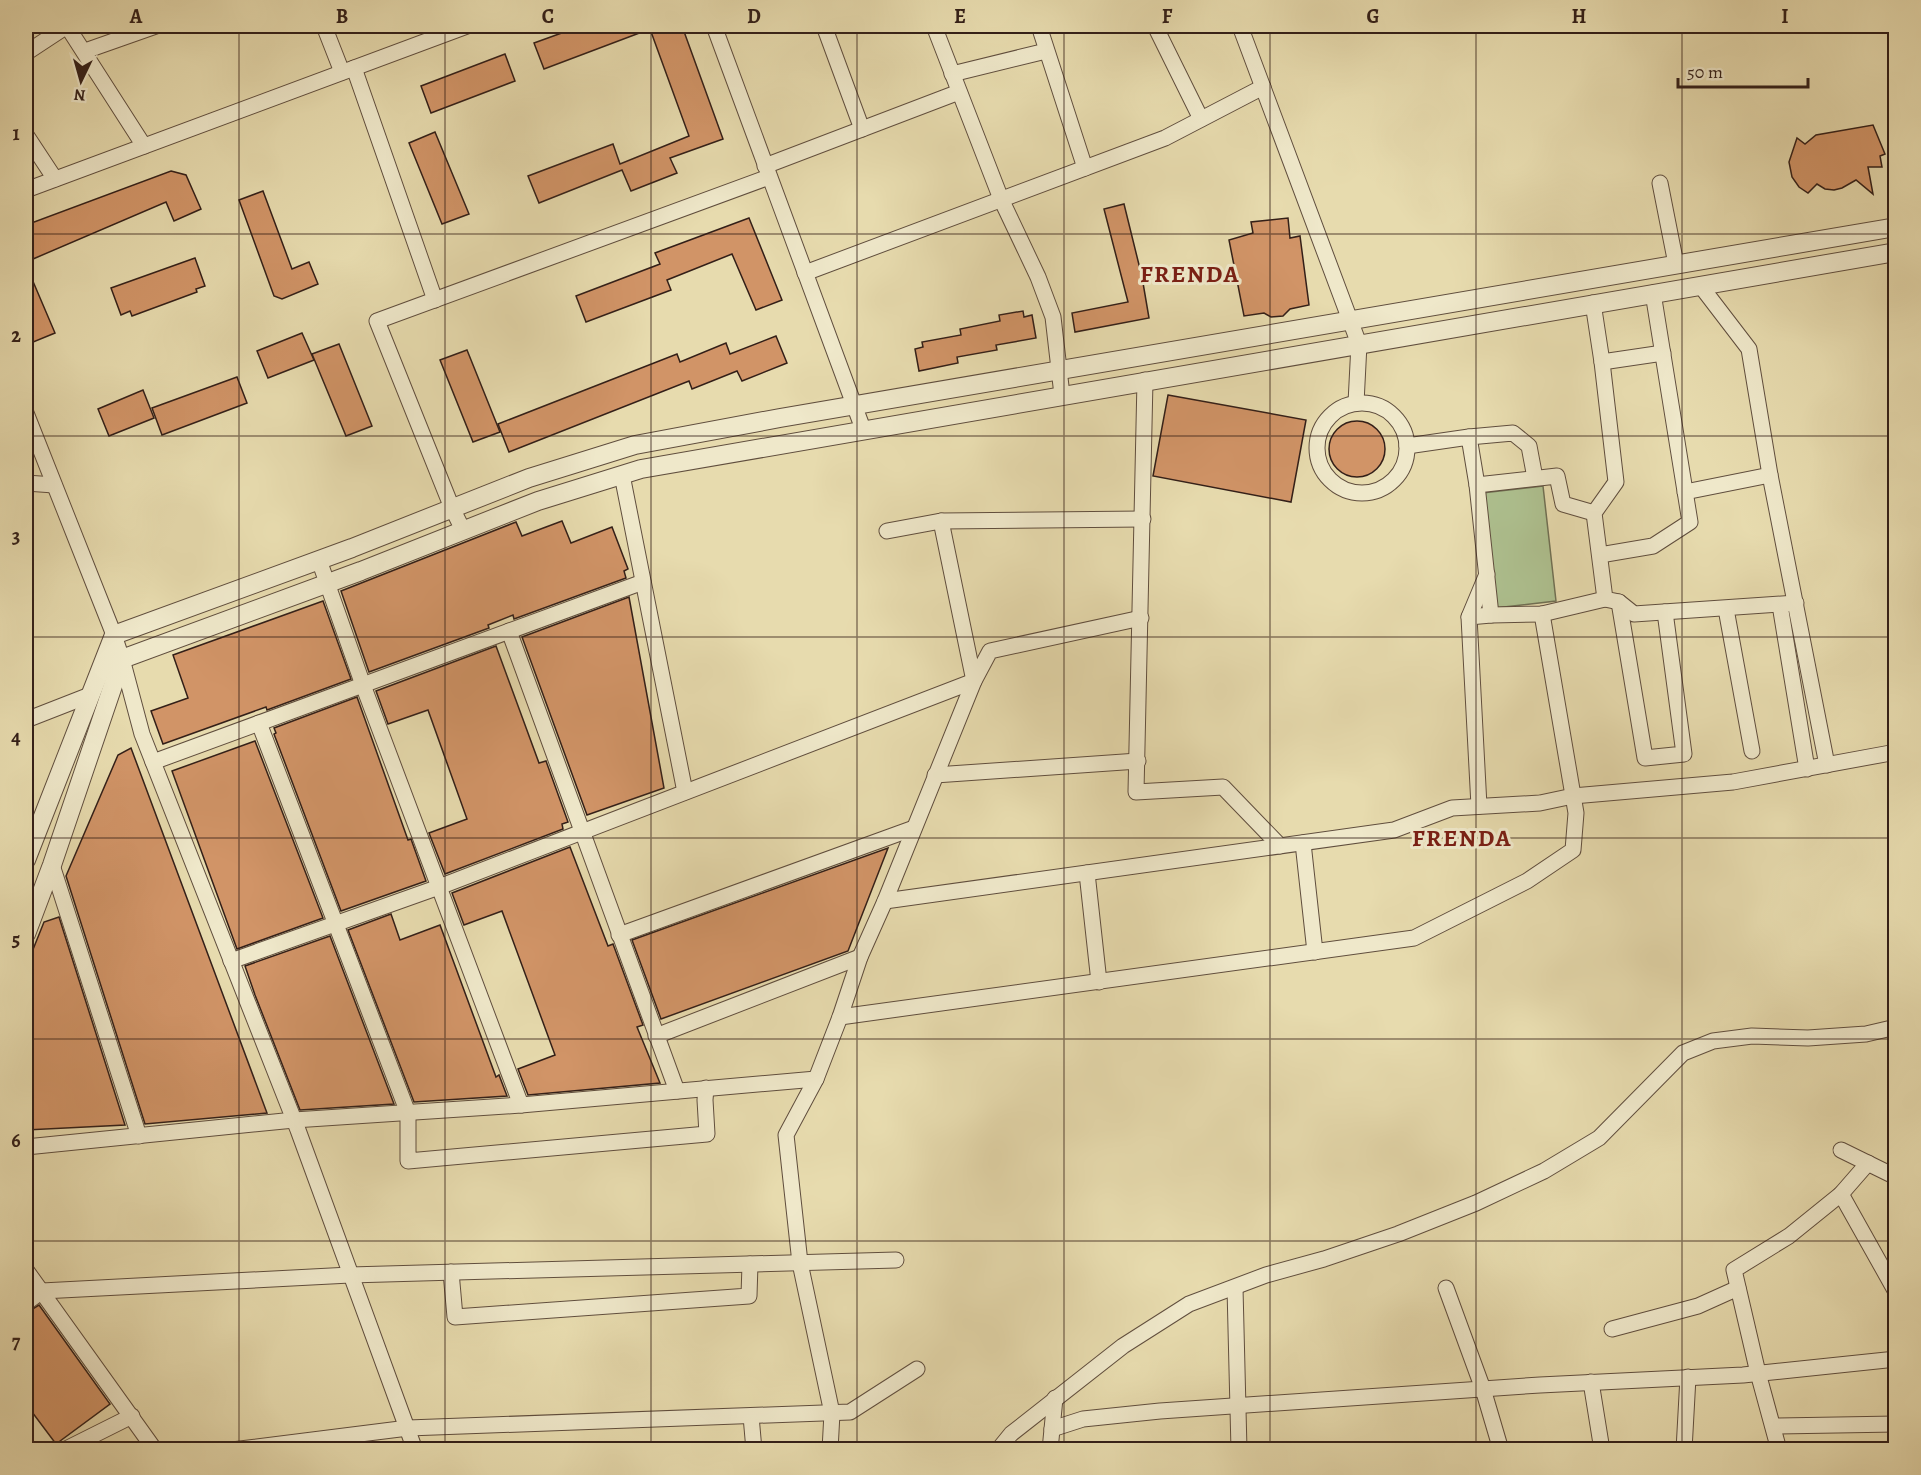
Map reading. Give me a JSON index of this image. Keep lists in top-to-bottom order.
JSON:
{
  "districts": ["FRENDA", "FRENDA"],
  "scale_bar": "50 m",
  "north": "bottom",
  "grid": {
    "columns": [
      "A",
      "B",
      "C",
      "D",
      "E",
      "F",
      "G",
      "H",
      "I"
    ],
    "rows": [
      "1",
      "2",
      "3",
      "4",
      "5",
      "6",
      "7"
    ]
  }
}
